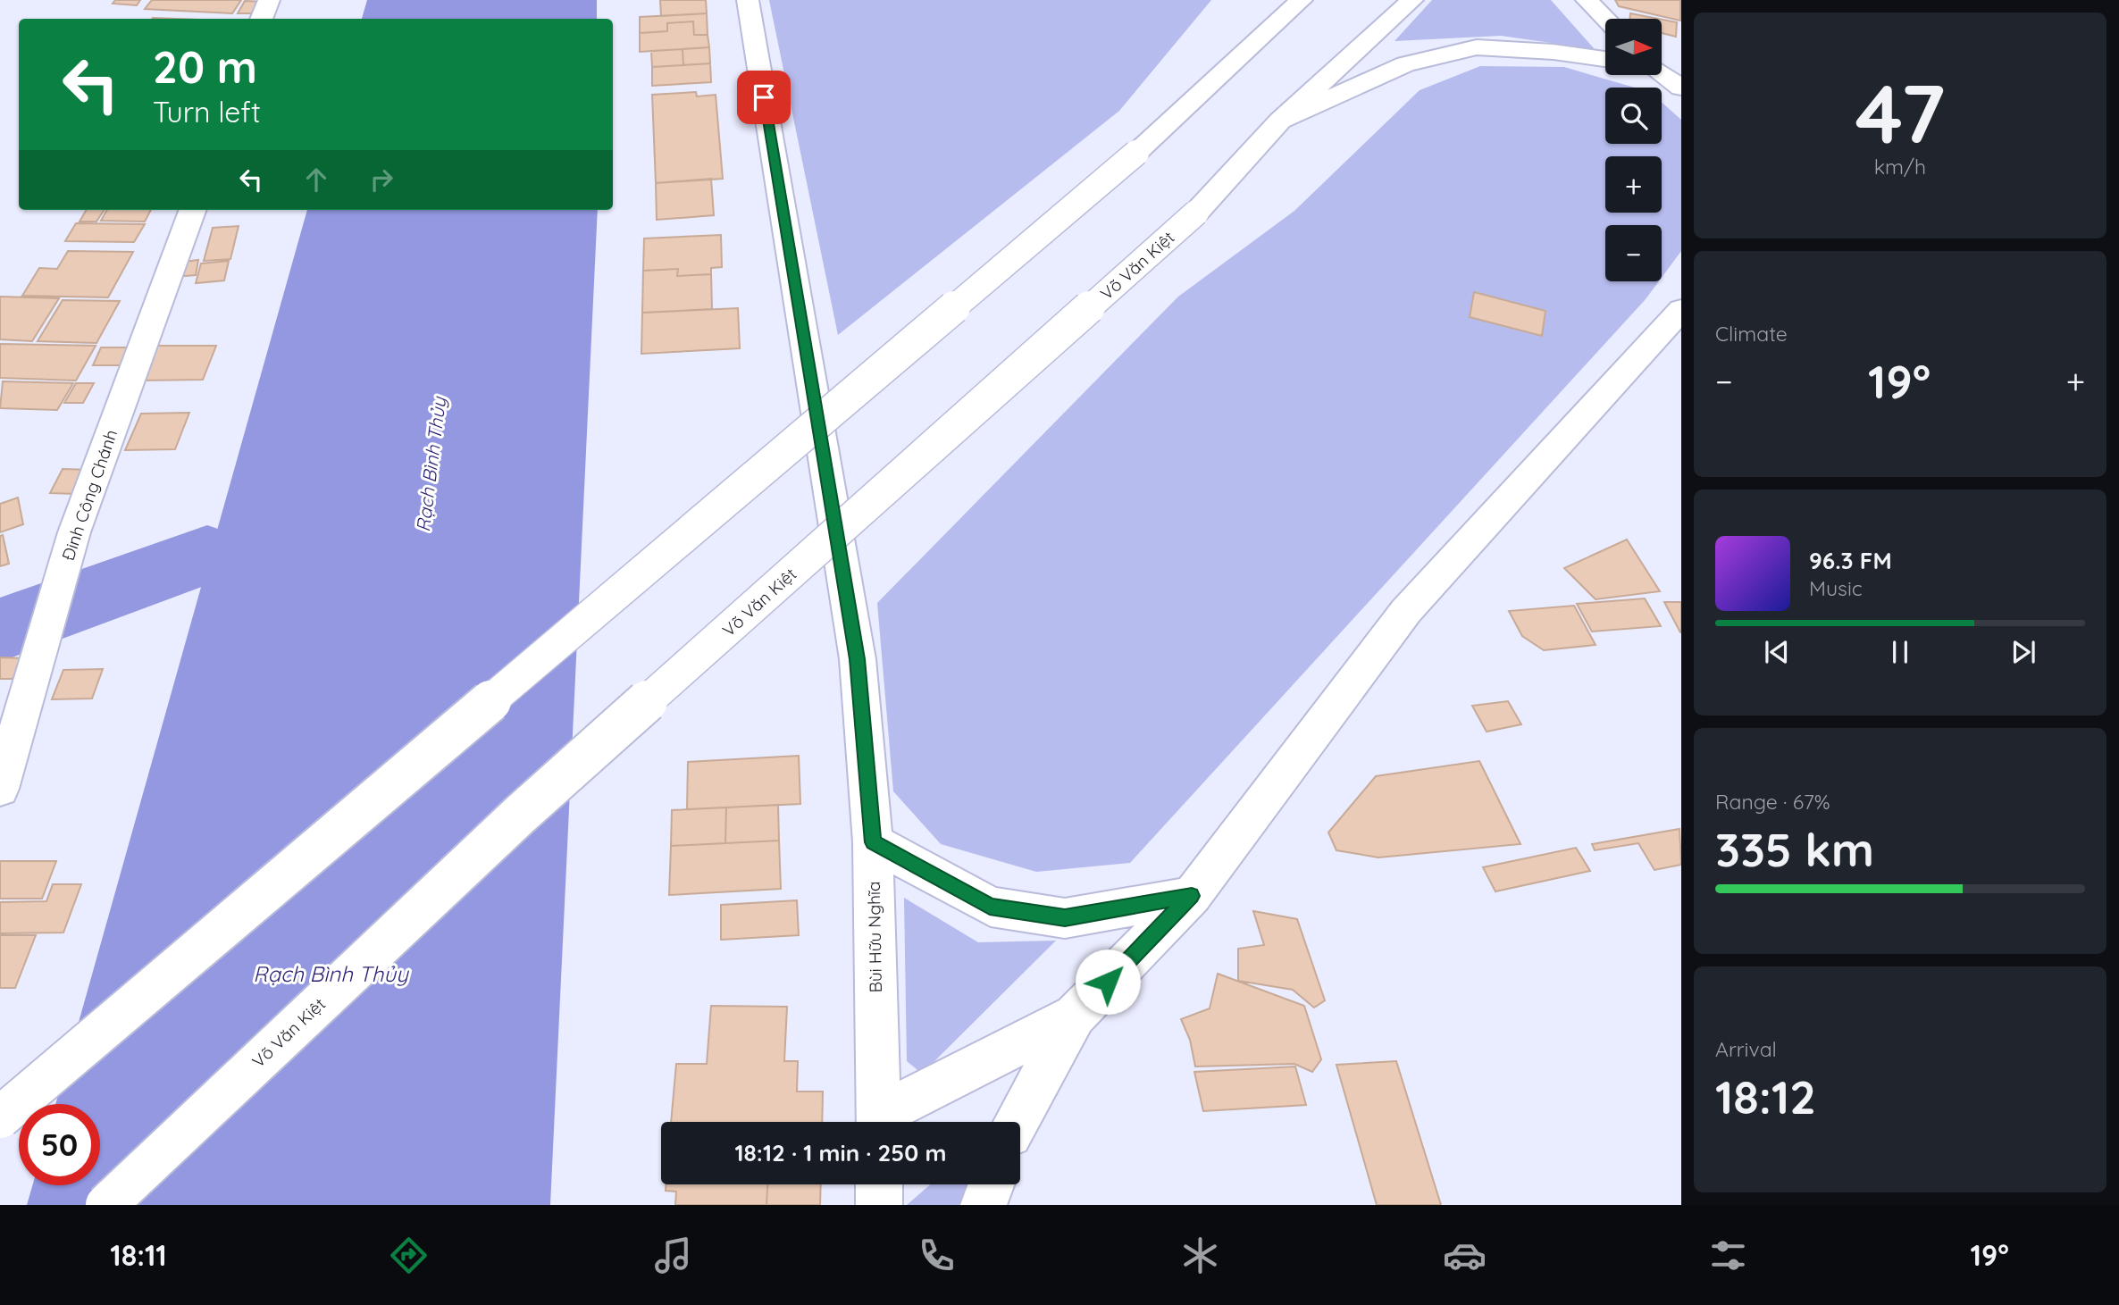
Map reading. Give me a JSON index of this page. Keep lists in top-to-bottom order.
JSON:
{
  "streets": {
    "main road": ["Võ Văn Kiệt", "Đinh Công Chánh", "Bùi Hữu Nghĩa"]
  },
  "water": ["Rạch Bình Thủy"],
  "north": "right",
  "page": {
    "tile": [
      ["47", "km/h"],
      "Climate",
      ["Range · 67%", "335 km"],
      ["Arrival", "18:12"]
    ],
    "map_buttons": ["+", "−"],
    "turn": ["20 m", "Turn left"],
    "heat": ["−", "19°", "+"],
    "song": ["96.3 FM", "Music"],
    "limit": "50",
    "trip": "18:12 · 1 min · 250 m",
    "tabs": ["18:11", "19°"]
  }
}
